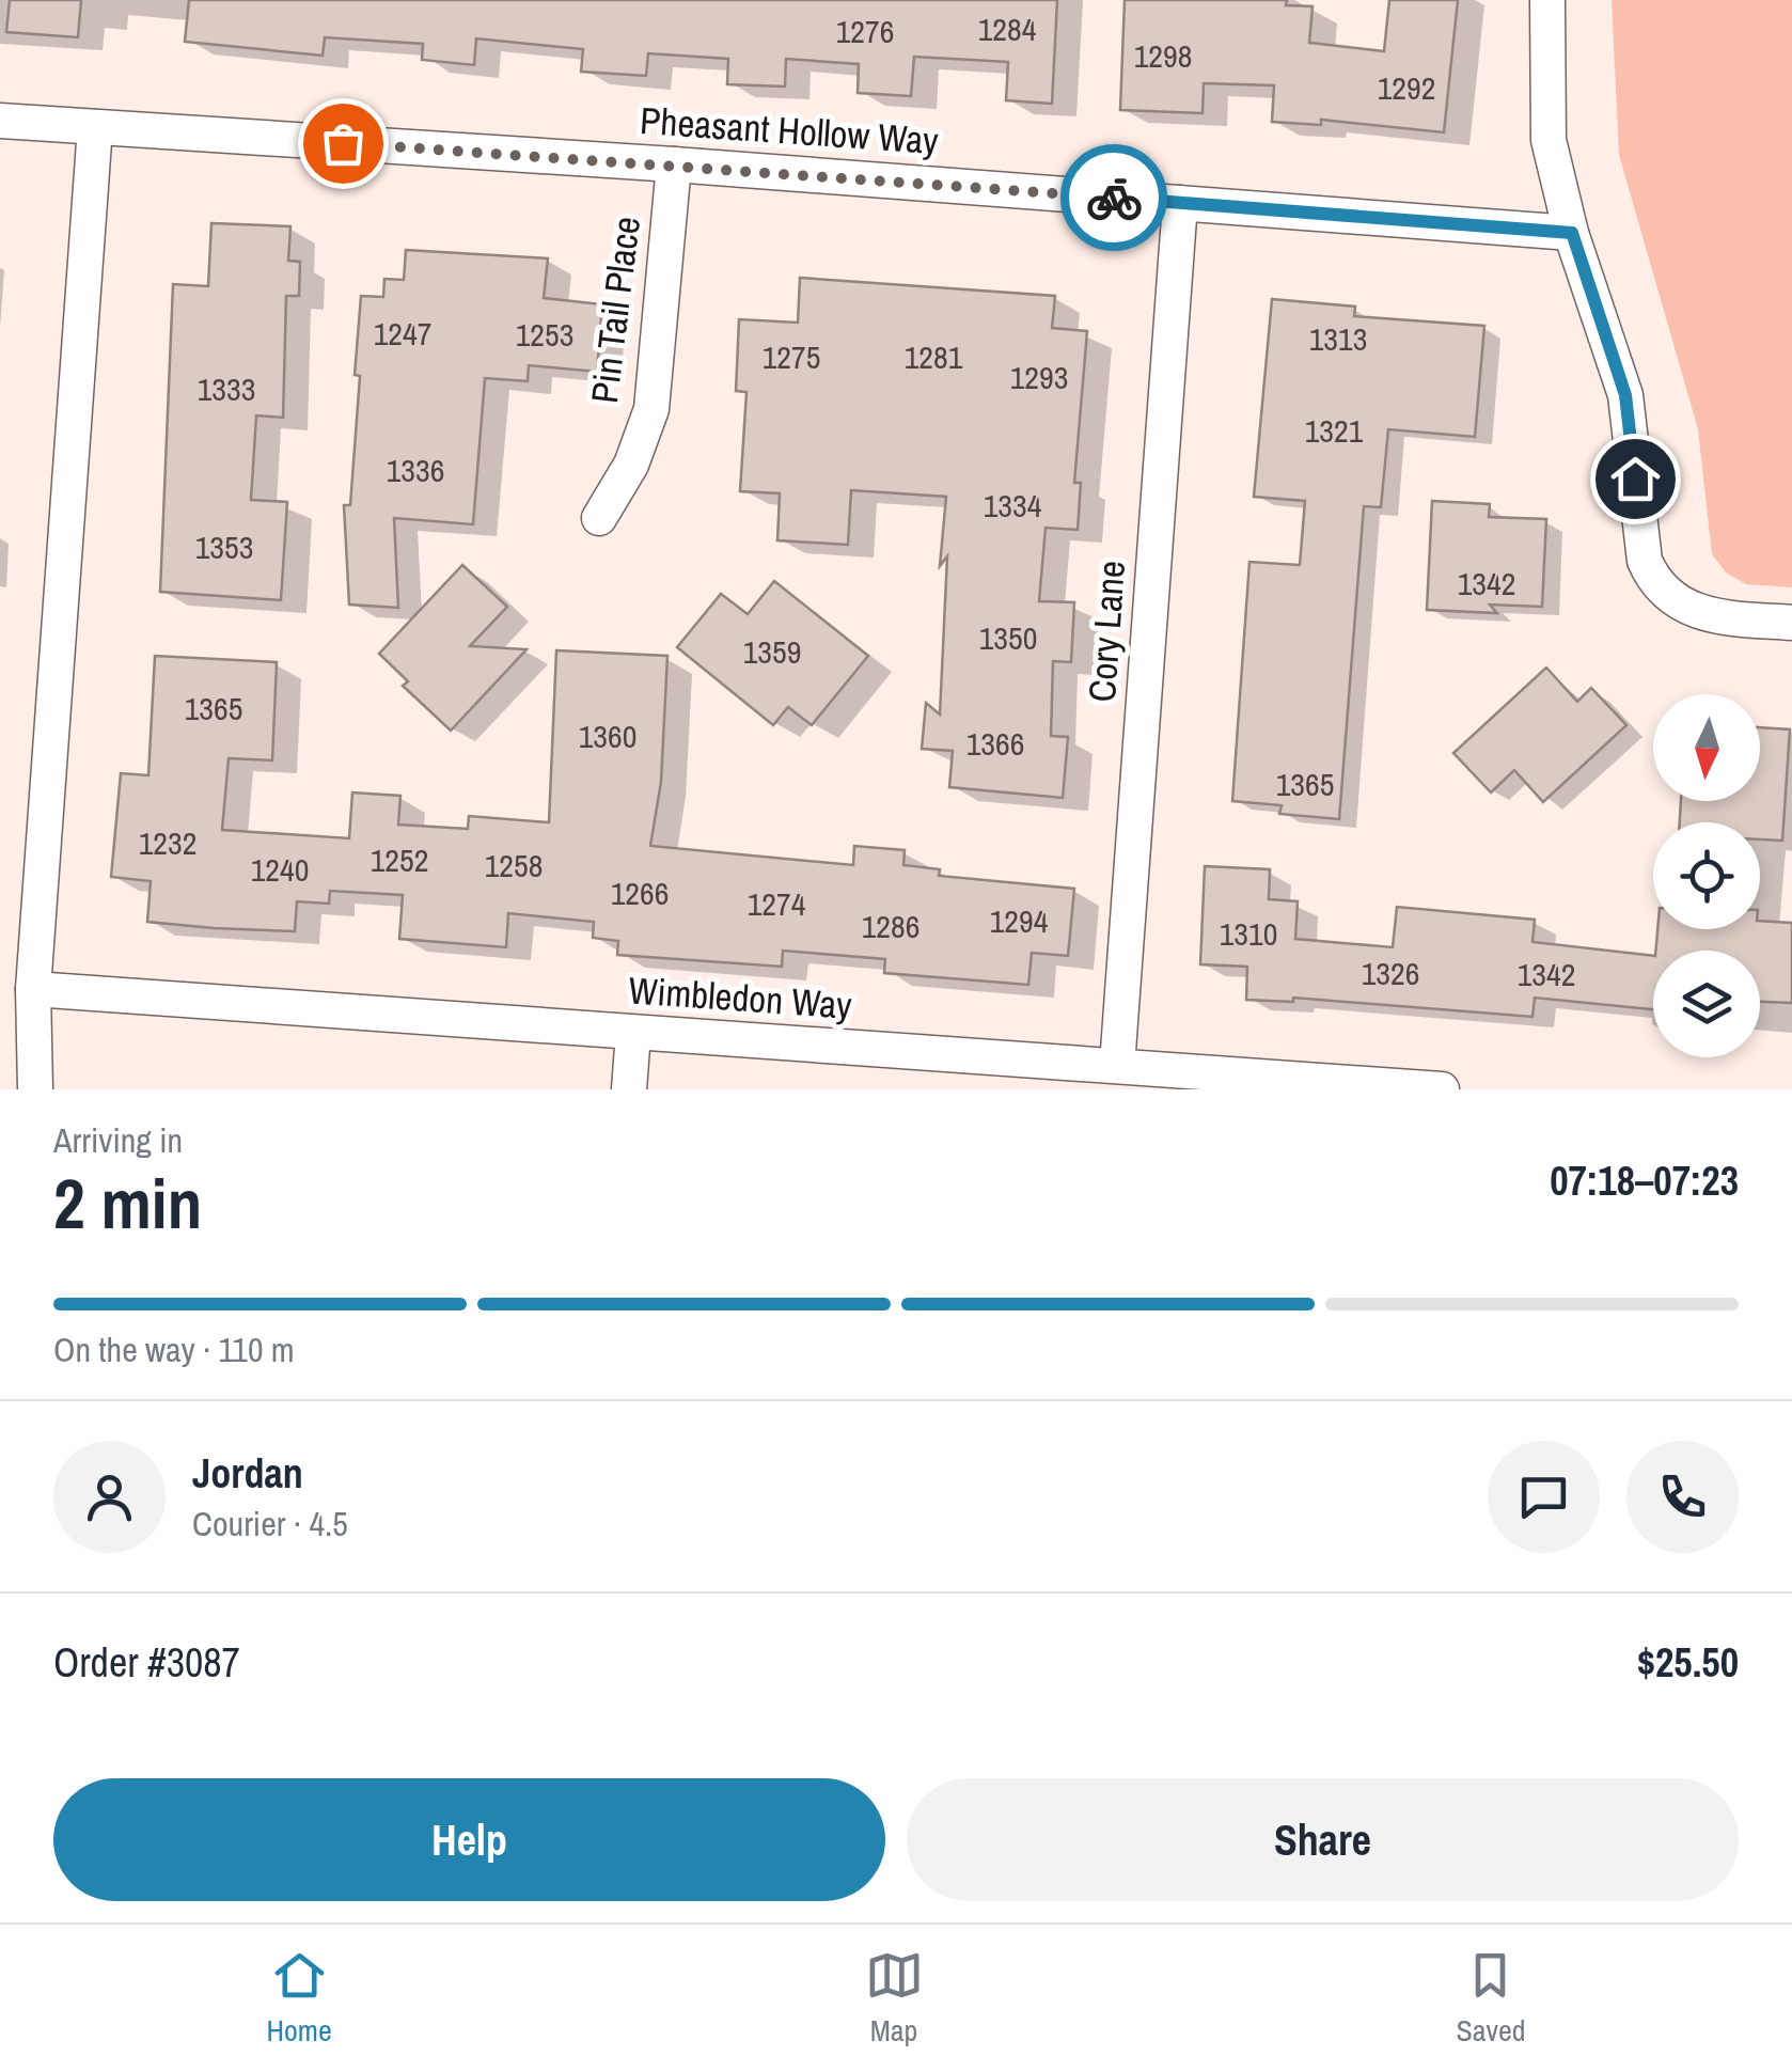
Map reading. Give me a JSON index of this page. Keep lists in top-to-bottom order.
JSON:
{
  "streets": {
    "street": [
      "Pheasant Hollow Way",
      "Pin Tail Place",
      "Cory Lane",
      "Wimbledon Way"
    ]
  },
  "crossings": [
    ["Pheasant Hollow Way", "Pin Tail Place"],
    ["Pheasant Hollow Way", "Cory Lane"],
    ["Cory Lane", "Wimbledon Way"]
  ],
  "house_numbers": [
    "1284",
    "1276",
    "1298",
    "1292",
    "1247",
    "1253",
    "1313",
    "1275",
    "1281",
    "1293",
    "1333",
    "1321",
    "1336",
    "1334",
    "1353",
    "1342",
    "1350",
    "1359",
    "1365",
    "1360",
    "1366",
    "1365",
    "1232",
    "1252",
    "1258",
    "1240",
    "1266",
    "1274",
    "1294",
    "1286",
    "1310",
    "1326",
    "1342"
  ],
  "north": "bottom",
  "page": {
    "heading": ["2 min", "Arriving in", "07:18–07:23"],
    "panel": [
      "Jordan",
      "Courier · 4.5",
      "Order #3087",
      "$25.50"
    ],
    "bar": "On the way · 110 m",
    "buttons": ["Help", "Share"],
    "tabs": ["Home", "Map", "Saved"]
  }
}
